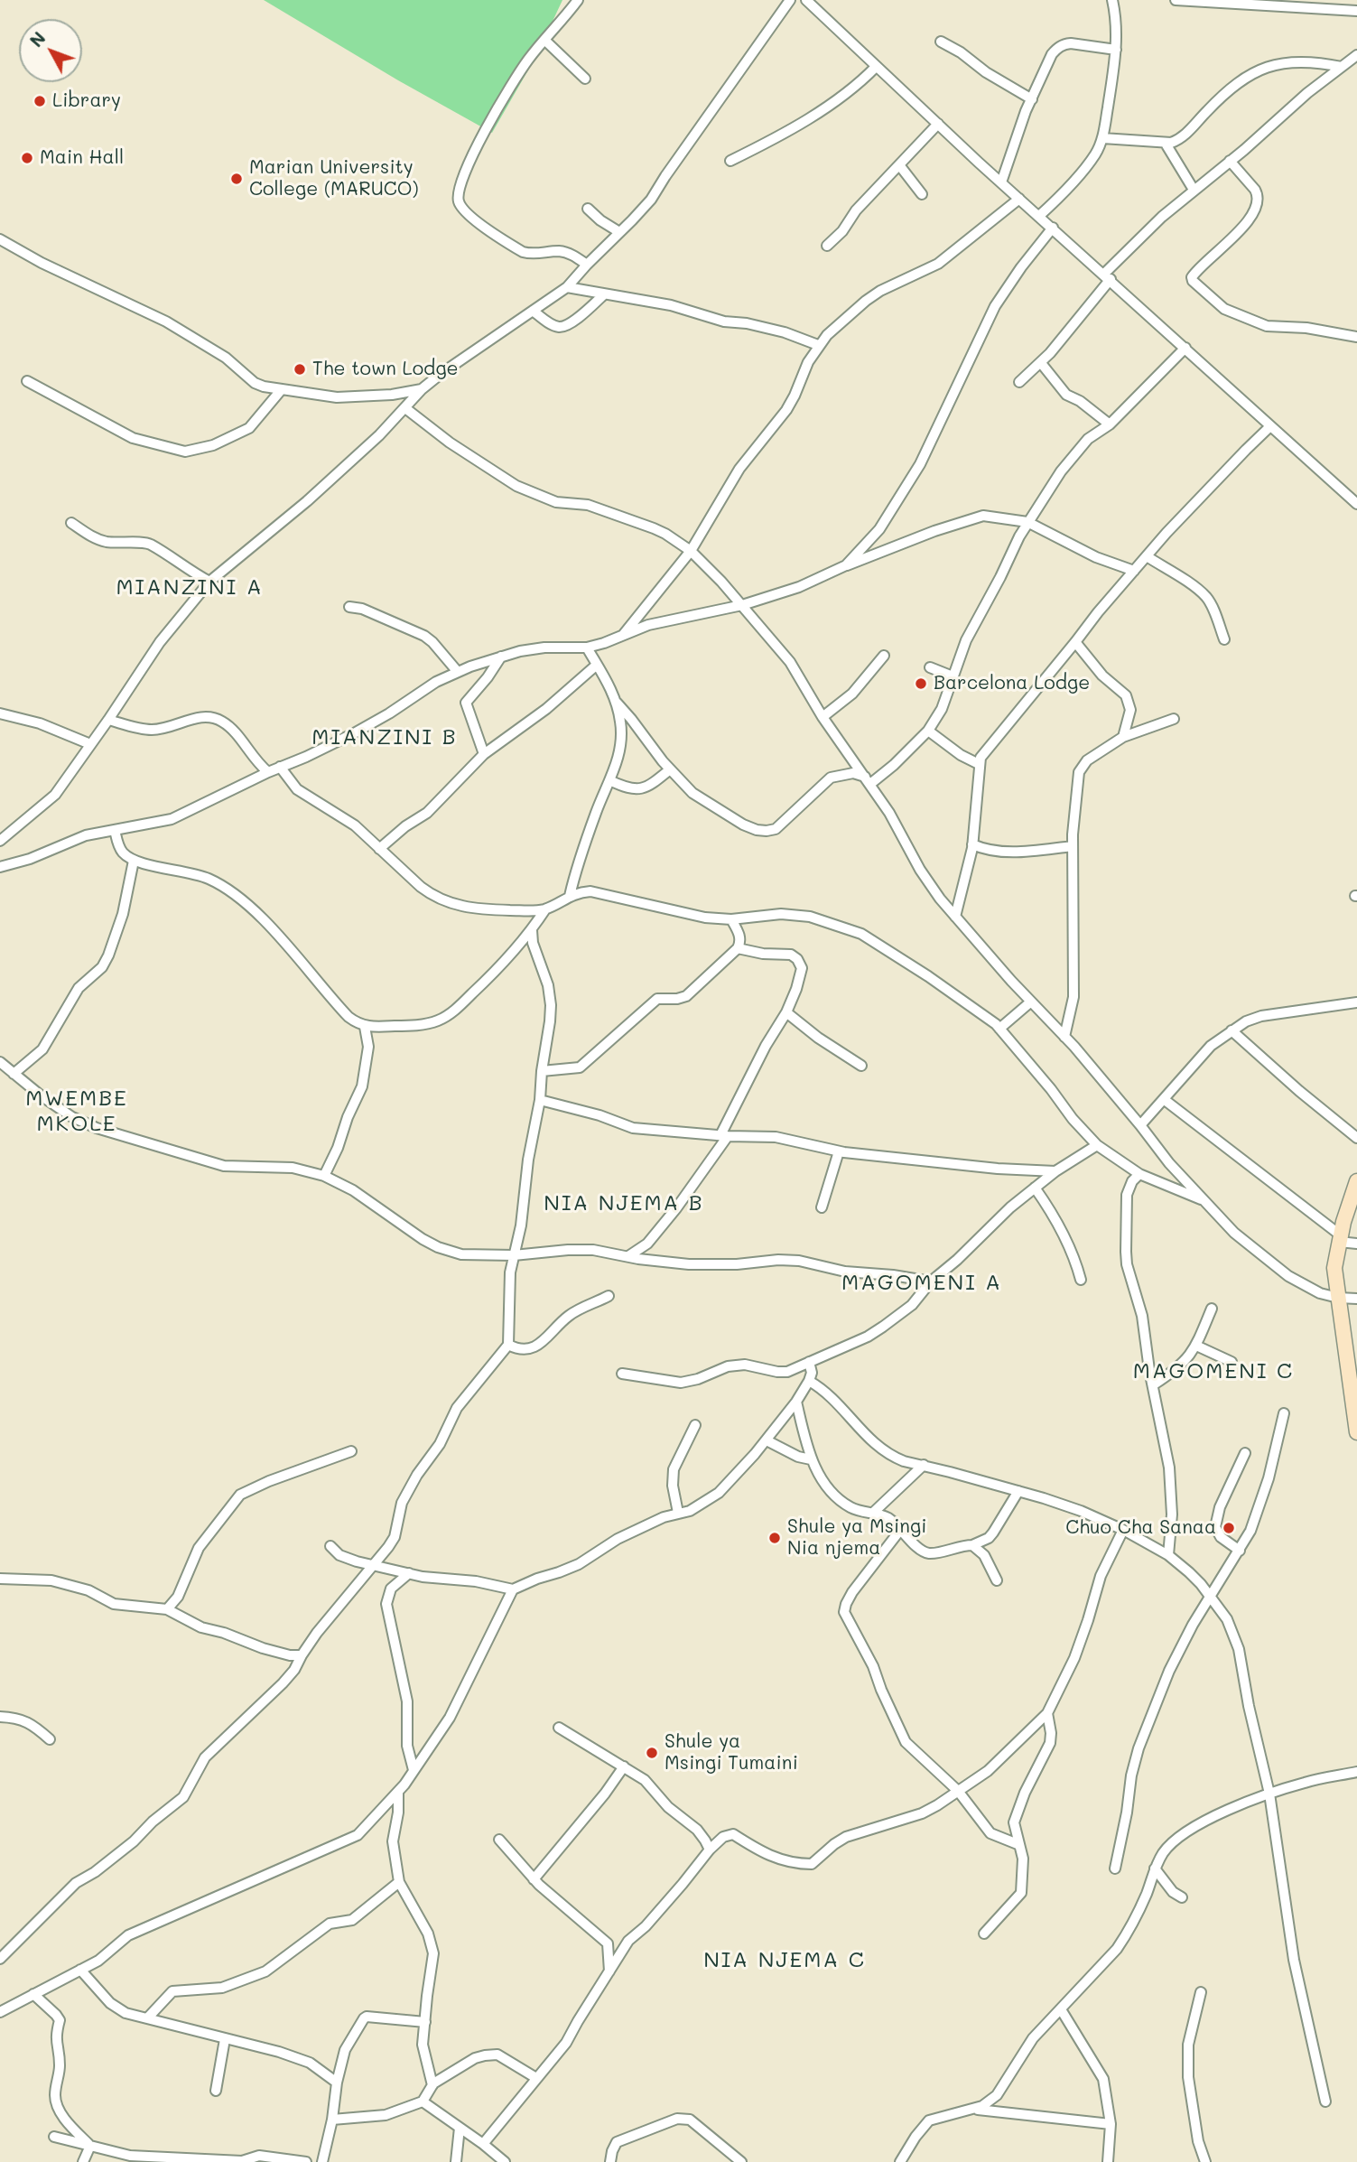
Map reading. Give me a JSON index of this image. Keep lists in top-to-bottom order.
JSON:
{
  "districts": [
    "MIANZINI A",
    "MIANZINI B",
    "MWEMBE MKOLE",
    "NIA NJEMA B",
    "MAGOMENI A",
    "MAGOMENI C",
    "NIA NJEMA C"
  ],
  "places": [
    "Library",
    "Main Hall",
    "Marian University College (MARUCO)",
    "The town Lodge",
    "Barcelona Lodge",
    "Chuo Cha Sanaa",
    "Shule ya Msingi Nia njema",
    "Shule ya Msingi Tumaini"
  ],
  "north": "top left"
}
